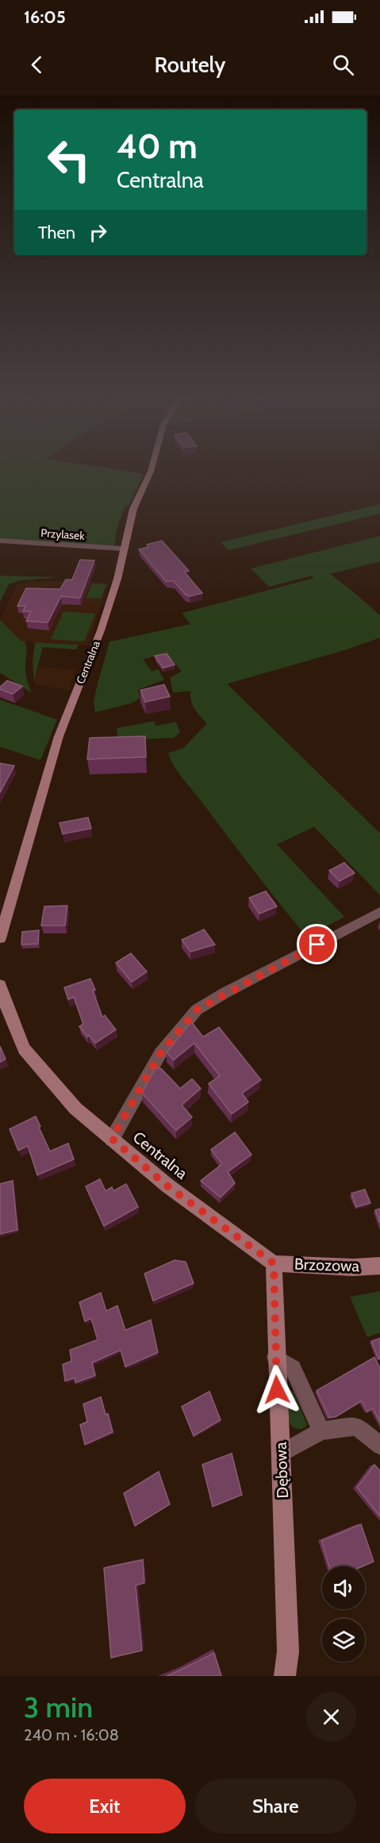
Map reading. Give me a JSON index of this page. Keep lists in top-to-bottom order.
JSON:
{
  "streets": {
    "street": [
      "Przylasek",
      "Centralna",
      "Brzozowa",
      "Dębowa"
    ]
  },
  "crossings": [
    ["Przylasek", "Centralna"],
    ["Centralna", "Brzozowa"],
    ["Centralna", "Dębowa"],
    ["Brzozowa", "Dębowa"]
  ],
  "page": {
    "status": "16:05",
    "header": "Routely",
    "turn": ["40 m", "Centralna"],
    "then": "Then",
    "heading": ["3 min", "240 m · 16:08"],
    "buttons": ["Exit", "Share"]
  }
}
